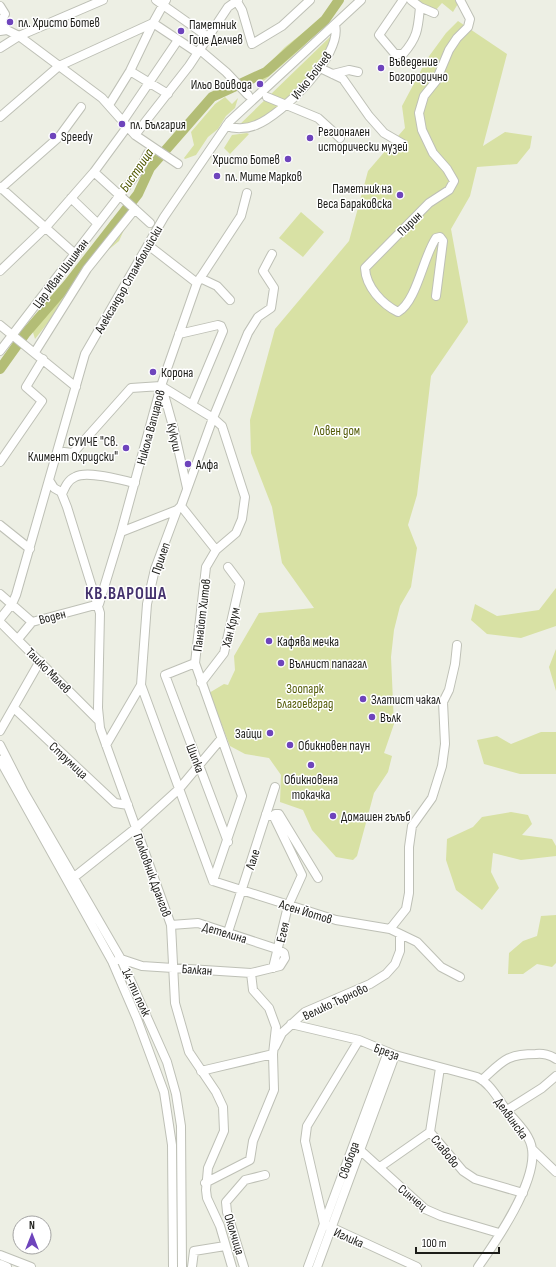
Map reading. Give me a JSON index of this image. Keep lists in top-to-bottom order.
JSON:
{
  "streets": {
    "street": [
      "Ичко Бойчев",
      "Пирин",
      "Цар Иван Шишман",
      "Александър Стамболийски",
      "Никола Вапцаров",
      "Кукуш",
      "Прилеп",
      "Панайот Хитов",
      "Воден",
      "Хан Крум",
      "Ташко Малев",
      "Шипка",
      "Струмица",
      "Лале",
      "Полковник Дрангов",
      "Асен Йотов",
      "Детелина",
      "Егея",
      "Балкан",
      "14-ти полк",
      "Велико Търново",
      "Бреза",
      "Делвинска",
      "Славово",
      "Свобода",
      "Синчец",
      "Околчица",
      "Иглика"
    ]
  },
  "crossings": [
    ["Ичко Бойчев", "Александър Стамболийски"],
    ["Александър Стамболийски", "Воден"],
    ["Александър Стамболийски", "Ташко Малев"],
    ["Александър Стамболийски", "Полковник Дрангов"],
    ["Никола Вапцаров", "Кукуш"],
    ["Никола Вапцаров", "Панайот Хитов"],
    ["Никола Вапцаров", "Воден"],
    ["Никола Вапцаров", "Полковник Дрангов"],
    ["Кукуш", "Прилеп"],
    ["Кукуш", "Панайот Хитов"],
    ["Прилеп", "Панайот Хитов"],
    ["Прилеп", "Асен Йотов"],
    ["Панайот Хитов", "Хан Крум"],
    ["Панайот Хитов", "Шипка"],
    ["Панайот Хитов", "Асен Йотов"],
    ["Воден", "Полковник Дрангов"],
    ["Ташко Малев", "Полковник Дрангов"],
    ["Струмица", "Полковник Дрангов"],
    ["Лале", "Асен Йотов"],
    ["Лале", "Детелина"],
    ["Лале", "Егея"],
    ["Полковник Дрангов", "Детелина"],
    ["Полковник Дрангов", "Балкан"],
    ["Полковник Дрангов", "Велико Търново"],
    ["Асен Йотов", "Егея"],
    ["Асен Йотов", "Велико Търново"],
    ["Детелина", "Егея"],
    ["Детелина", "Балкан"],
    ["Егея", "Балкан"],
    ["Балкан", "14-ти полк"],
    ["Велико Търново", "Бреза"],
    ["Бреза", "Делвинска"],
    ["Бреза", "Славово"],
    ["Бреза", "Свобода"],
    ["Бреза", "Иглика"],
    ["Делвинска", "Славово"],
    ["Делвинска", "Синчец"],
    ["Свобода", "Синчец"],
    ["Свобода", "Иглика"]
  ],
  "districts": ["КВ.ВАРОША"],
  "water": ["Бистрица"],
  "parks": ["Ловен дом", "Зоопарк Благоевград"],
  "places": [
    "пл. Христо Ботев",
    "Паметник Гоце Делчев",
    "Въведение Богородично",
    "Ильо Войвода",
    "пл. България",
    "Speedy",
    "Регионален исторически музей",
    "Христо Ботев",
    "пл. Мите Марков",
    "Паметник на Веса Бараковска",
    "Корона",
    "СУИЧЕ \"Св. Климент Охридски\"",
    "Алфа",
    "Кафява мечка",
    "Вълнист папагал",
    "Златист чакал",
    "Вълк",
    "Зайци",
    "Обикновен паун",
    "Обикновена токачка",
    "Домашен гълъб"
  ],
  "scale_bar": "100 m",
  "north": "top"
}
